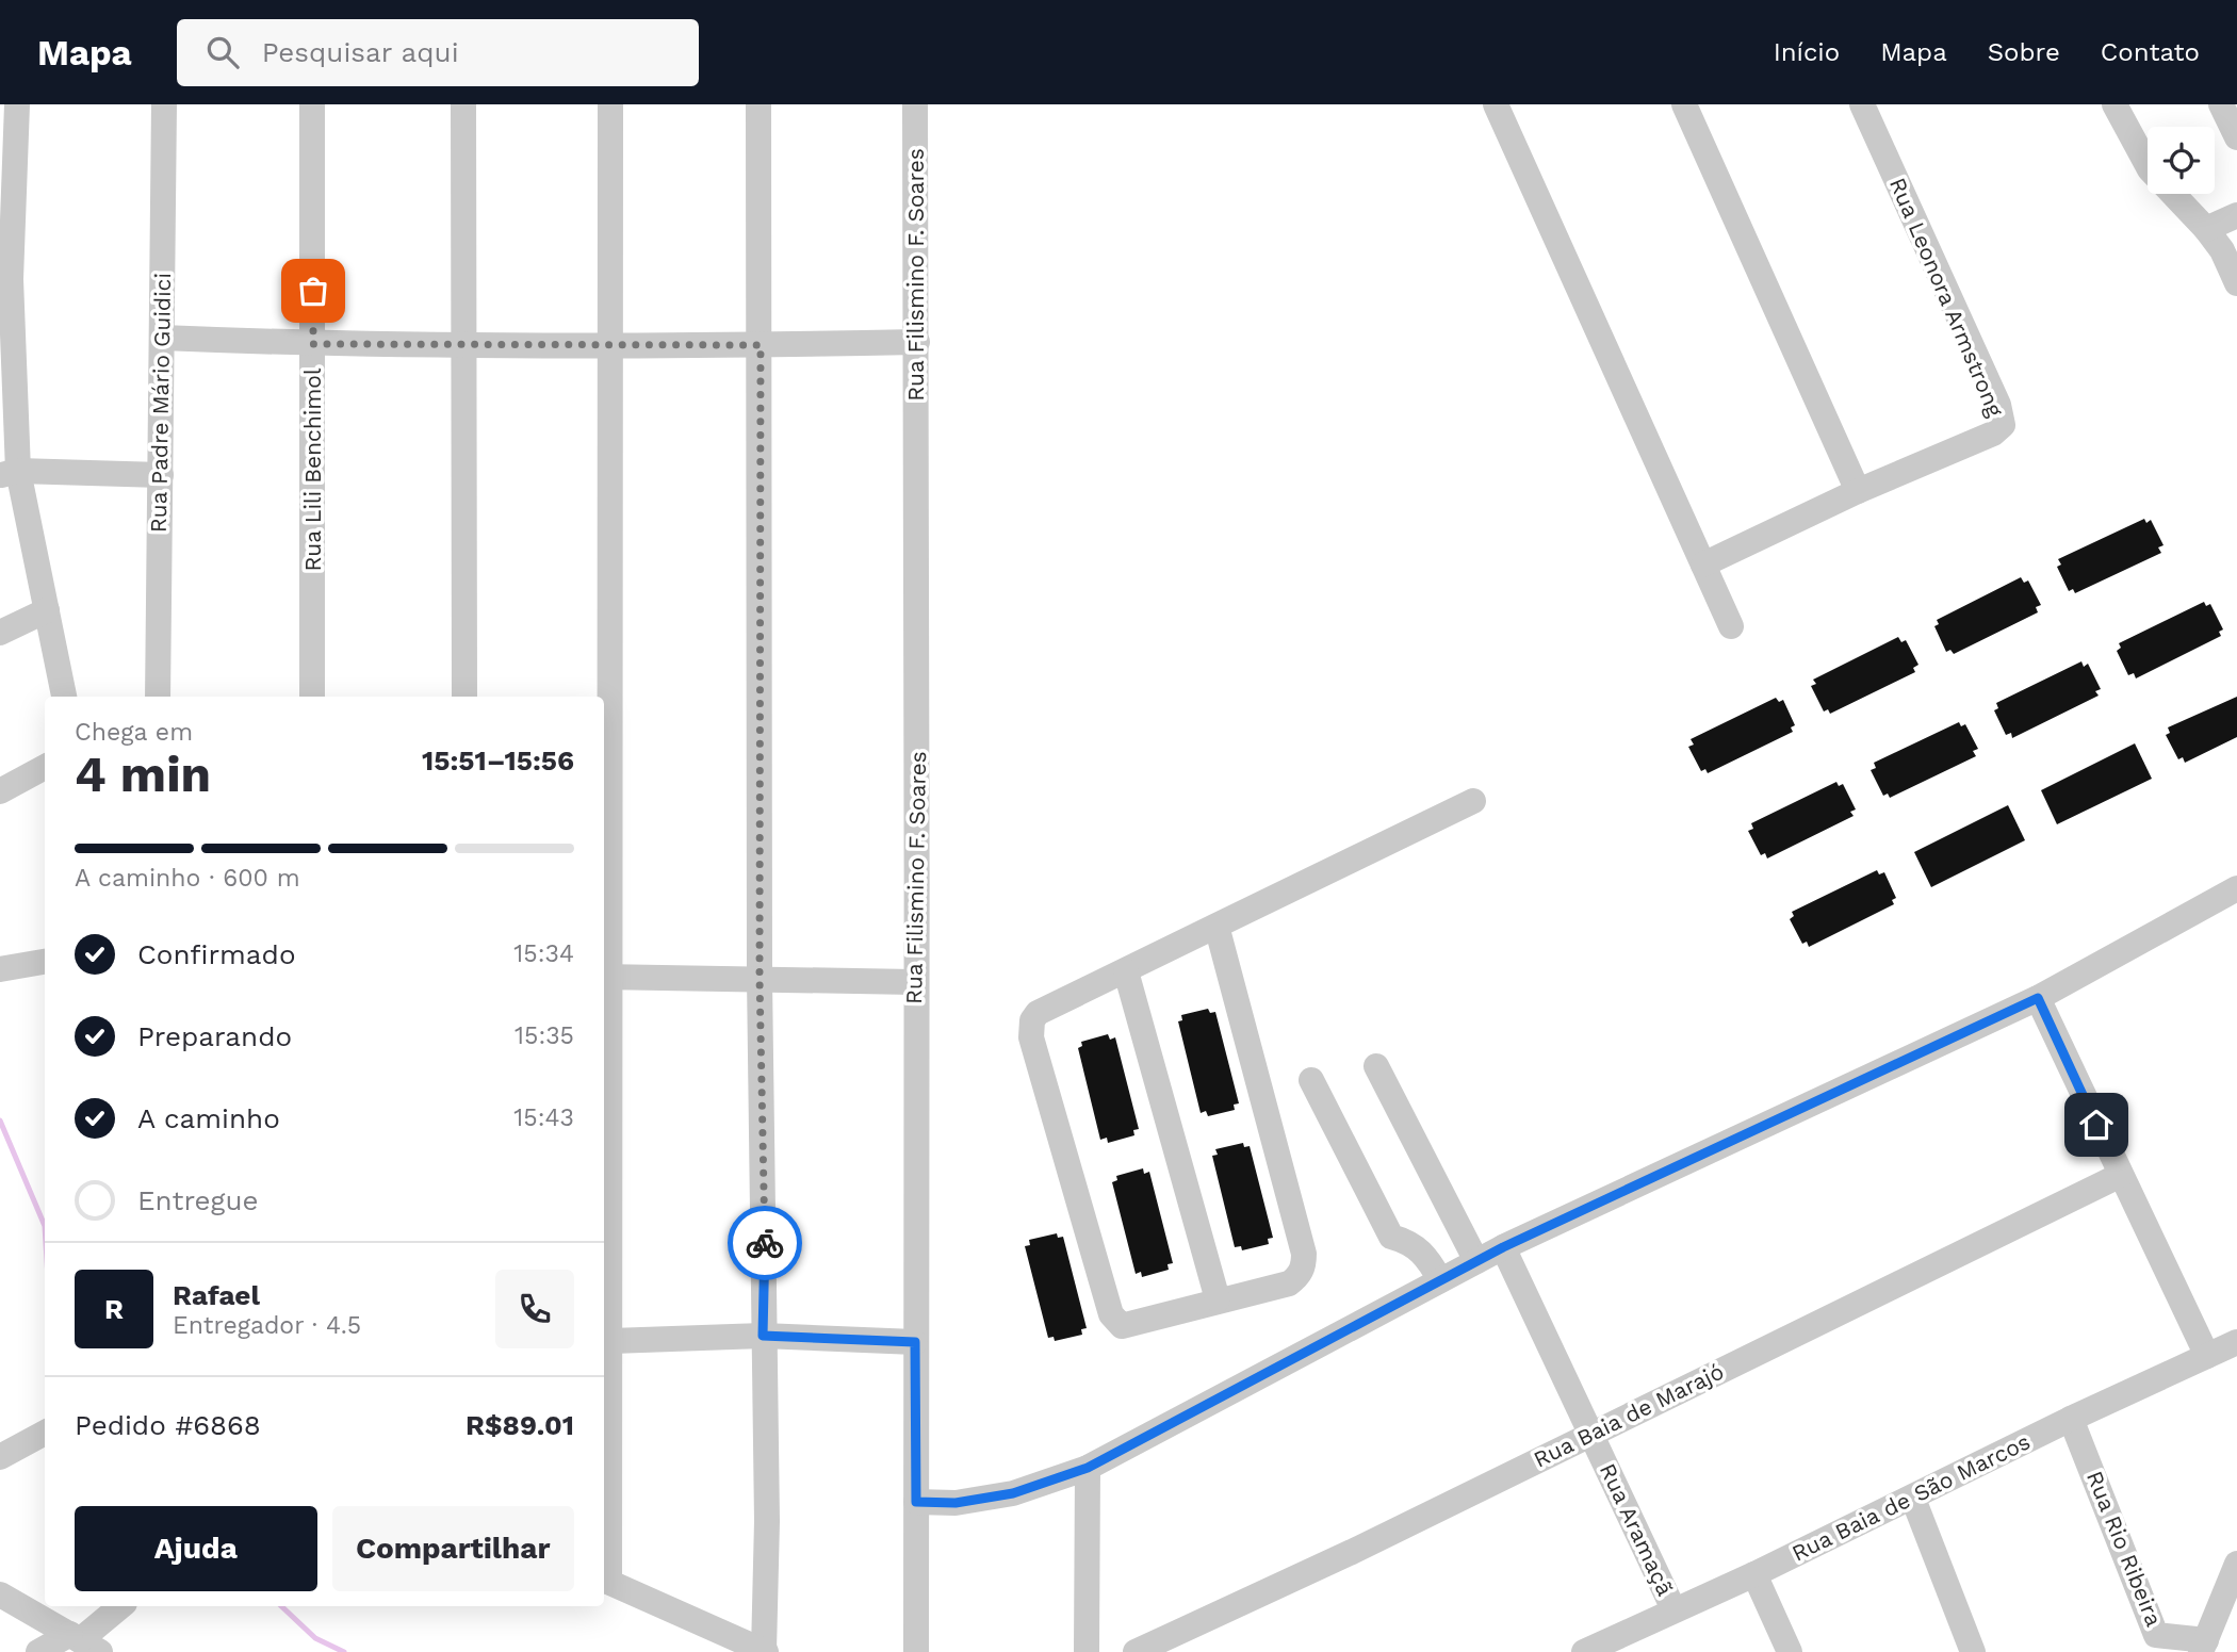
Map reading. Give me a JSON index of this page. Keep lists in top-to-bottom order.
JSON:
{
  "streets": {
    "street": [
      "Rua Filismino F. Soares",
      "Rua Leonora Armstrong",
      "Rua Padre Mário Guidici",
      "Rua Lili Benchimol",
      "Rua Baia de Marajó",
      "Rua Baia de São Marcos",
      "Rua Aramaçã",
      "Rua Rio Ribeira"
    ]
  },
  "crossings": [
    ["Rua Baia de Marajó", "Rua Aramaçã"],
    ["Rua Baia de São Marcos", "Rua Aramaçã"],
    ["Rua Baia de São Marcos", "Rua Rio Ribeira"]
  ],
  "page": {
    "header": "Mapa",
    "search": "Pesquisar aqui",
    "nav": [
      "Início",
      "Mapa",
      "Sobre",
      "Contato"
    ],
    "heading": ["4 min", "Chega em", "15:51–15:56"],
    "panel": [
      "Rafael",
      "Entregador · 4.5",
      "Pedido #6868",
      "R$89.01"
    ],
    "bar": "A caminho · 600 m",
    "list": [
      ["Confirmado", "15:34"],
      ["Preparando", "15:35"],
      ["A caminho", "15:43"],
      "Entregue"
    ],
    "round": "R",
    "buttons": ["Ajuda", "Compartilhar"]
  }
}
